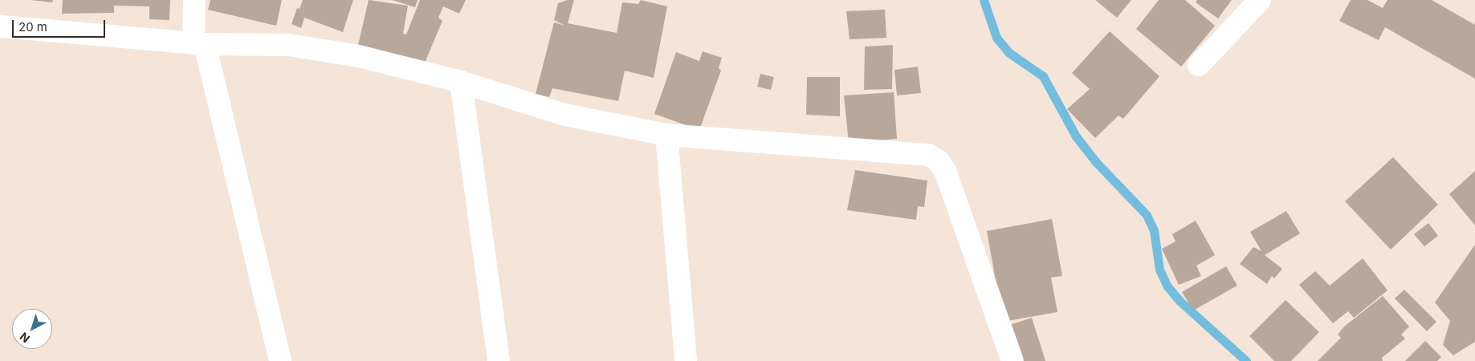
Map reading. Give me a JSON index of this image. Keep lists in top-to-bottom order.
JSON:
{
  "scale_bar": "20 m",
  "north": "bottom left"
}
